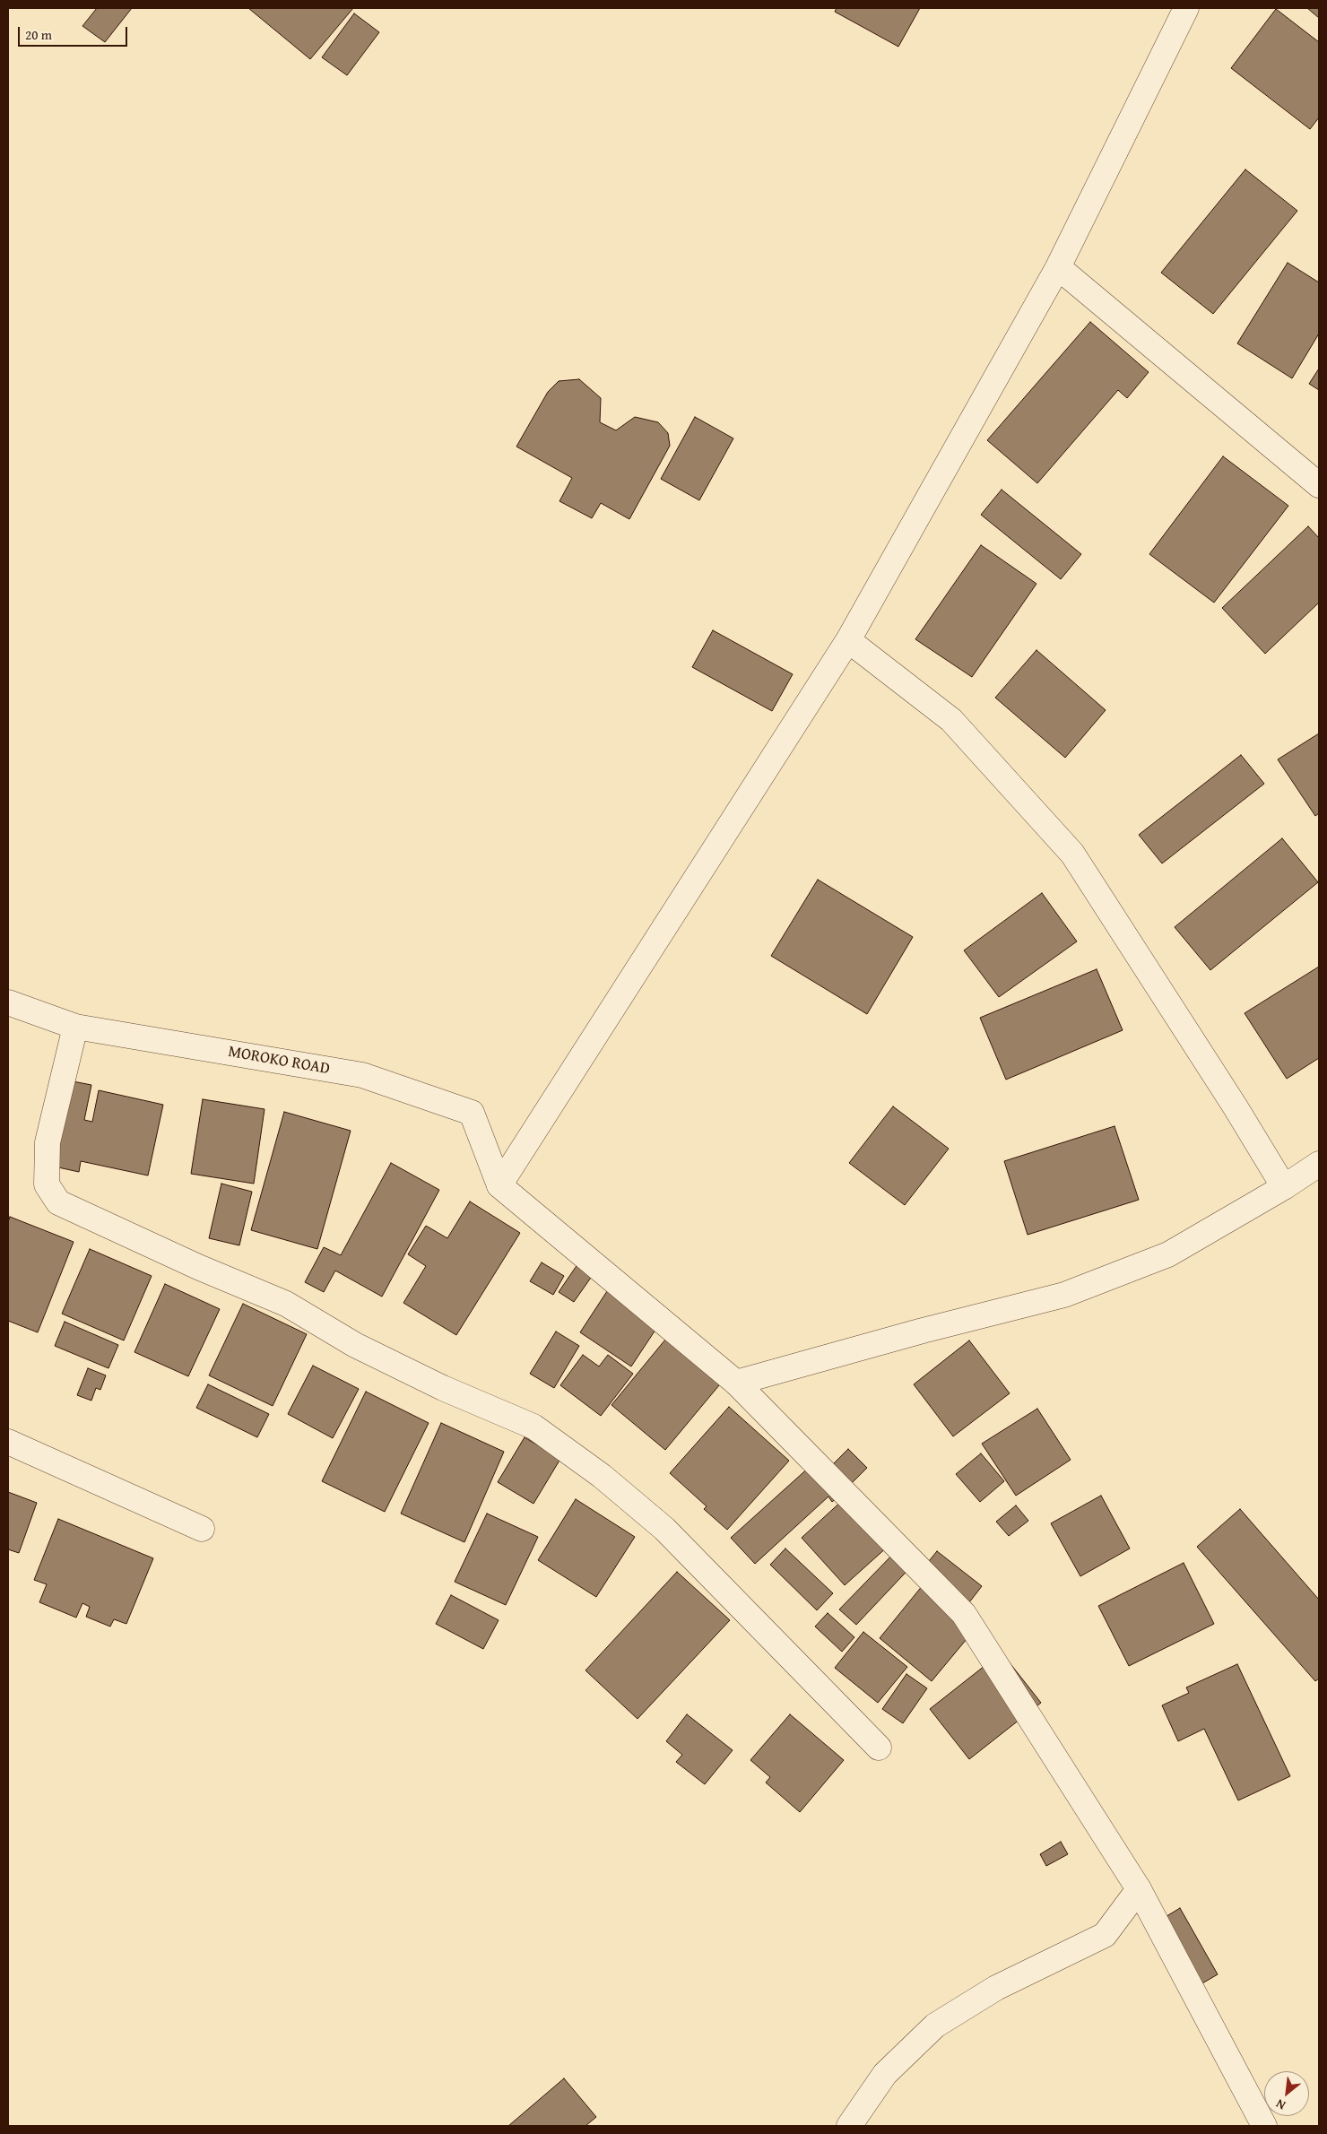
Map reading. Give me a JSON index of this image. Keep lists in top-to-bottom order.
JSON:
{
  "streets": {
    "street": ["MOROKO ROAD"]
  },
  "scale_bar": "20 m",
  "north": "bottom left"
}
